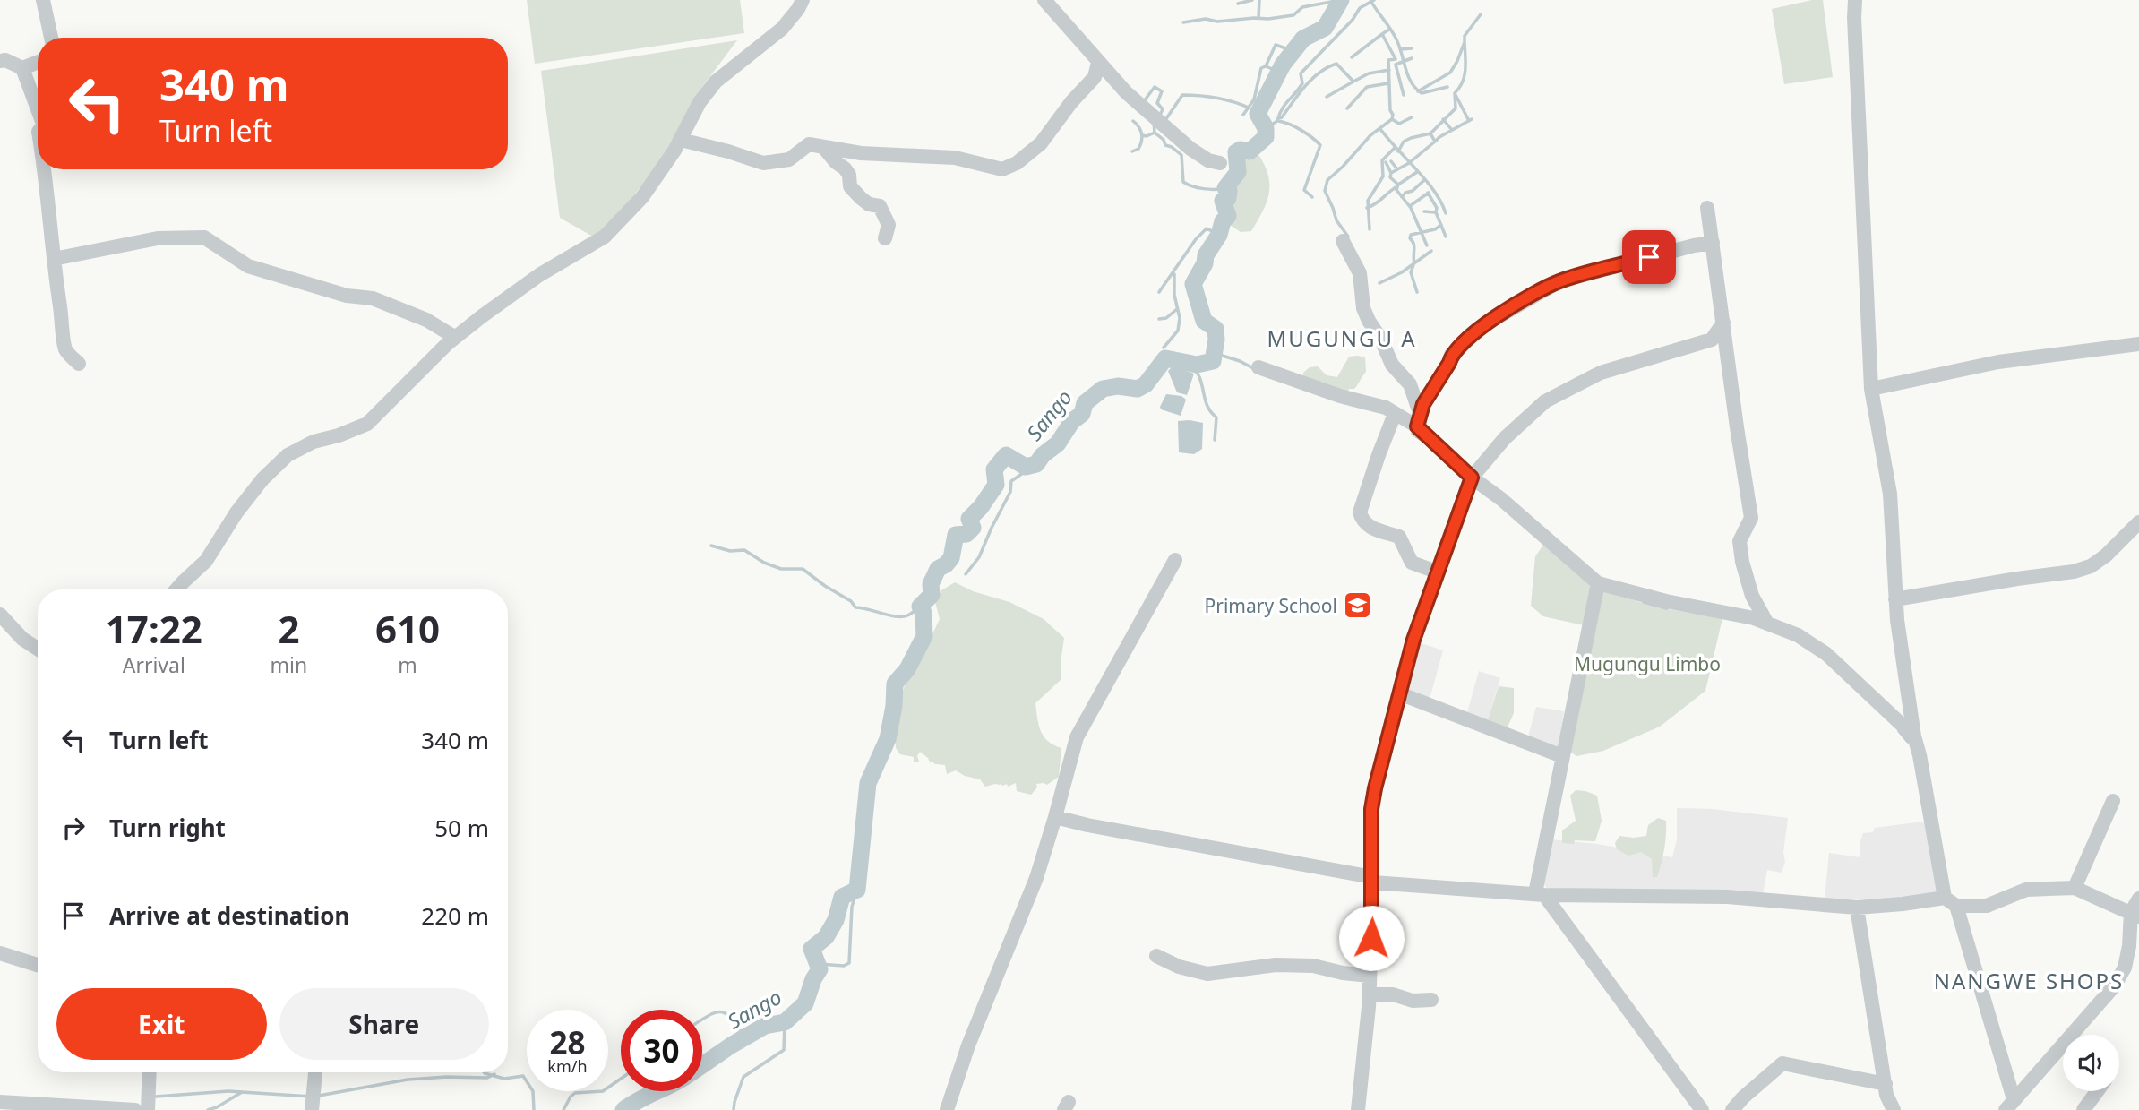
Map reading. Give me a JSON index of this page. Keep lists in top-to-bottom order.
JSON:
{
  "districts": ["MUGUNGU A", "NANGWE SHOPS"],
  "water": ["Sango"],
  "parks": ["Mugungu Limbo"],
  "places": {
    "school or university": ["Primary School"]
  },
  "page": {
    "turn": ["340 m", "Turn left"],
    "eta": [
      "17:22",
      "Arrival",
      "2",
      "min",
      "610",
      "m"
    ],
    "list": [
      {
        "name": "Turn left",
        "value": "340 m"
      },
      {
        "name": "Turn right",
        "value": "50 m"
      },
      {
        "name": "Arrive at destination",
        "value": "220 m"
      }
    ],
    "buttons": ["Exit", "Share"],
    "speed": "28 km/h",
    "limit": "30"
  }
}
